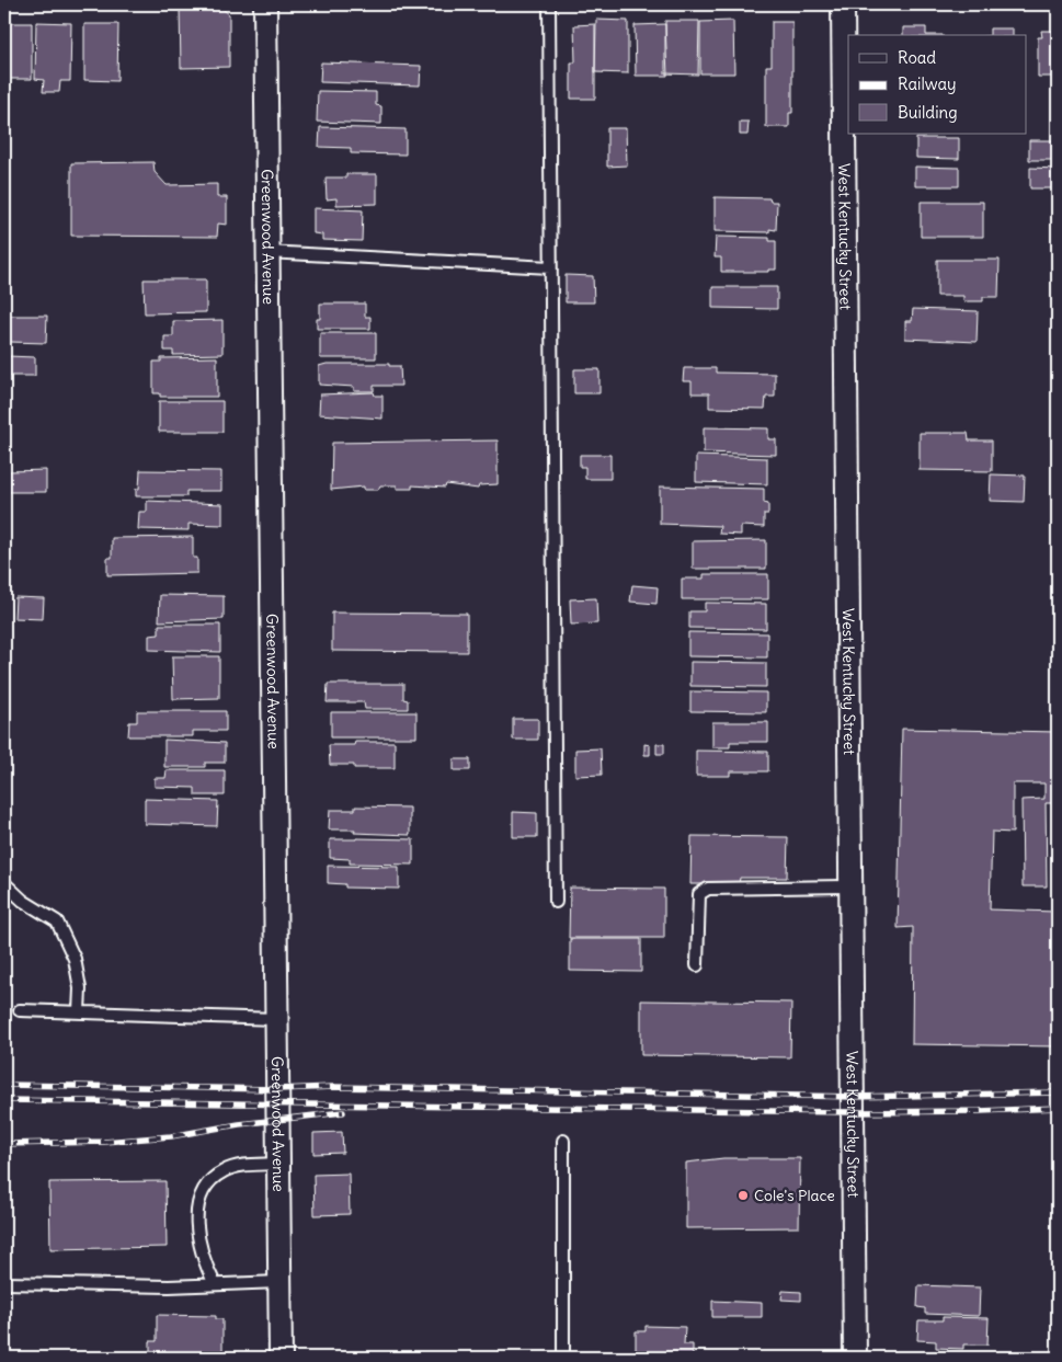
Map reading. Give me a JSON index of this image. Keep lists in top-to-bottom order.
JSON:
{
  "streets": {
    "street": ["Greenwood Avenue", "West Kentucky Street"]
  },
  "places": ["Cole's Place"],
  "legend": ["Road", "Railway", "Building"]
}
